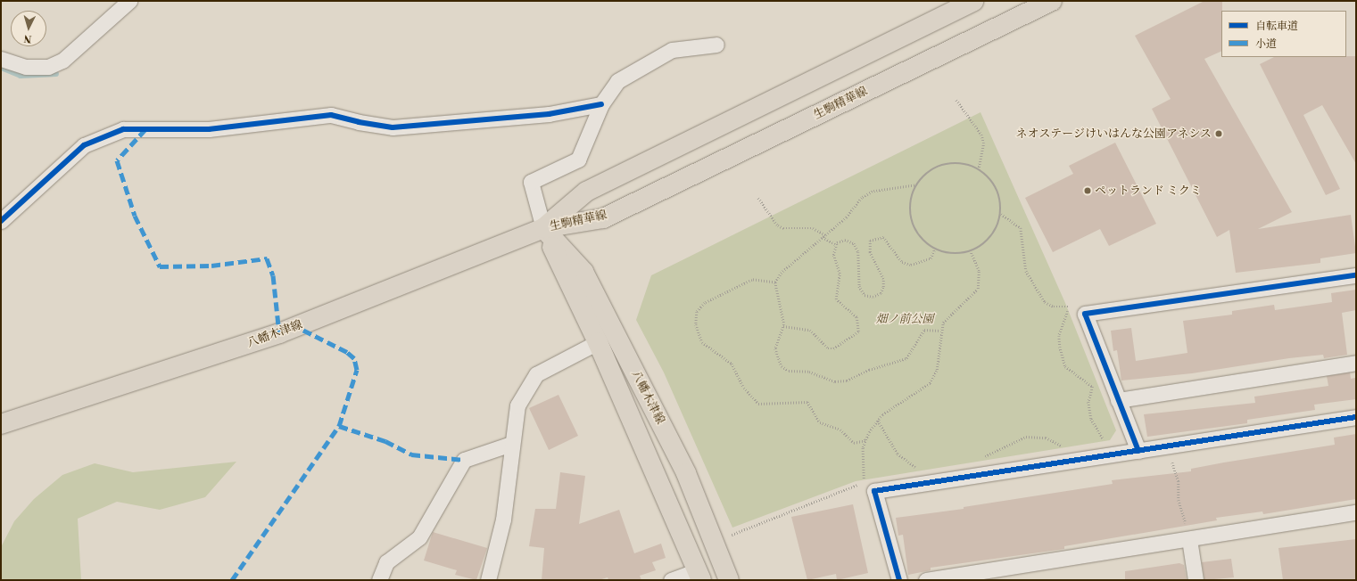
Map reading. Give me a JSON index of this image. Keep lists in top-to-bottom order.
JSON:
{
  "streets": {
    "main road": ["生駒精華線", "八幡木津線"]
  },
  "crossings": [
    ["生駒精華線", "八幡木津線"]
  ],
  "parks": ["畑ノ前公園"],
  "places": ["ネオステージけいはんな公園アネシス", "ペットランド ミクミ"],
  "legend": ["自転車道", "小道"],
  "north": "bottom"
}
